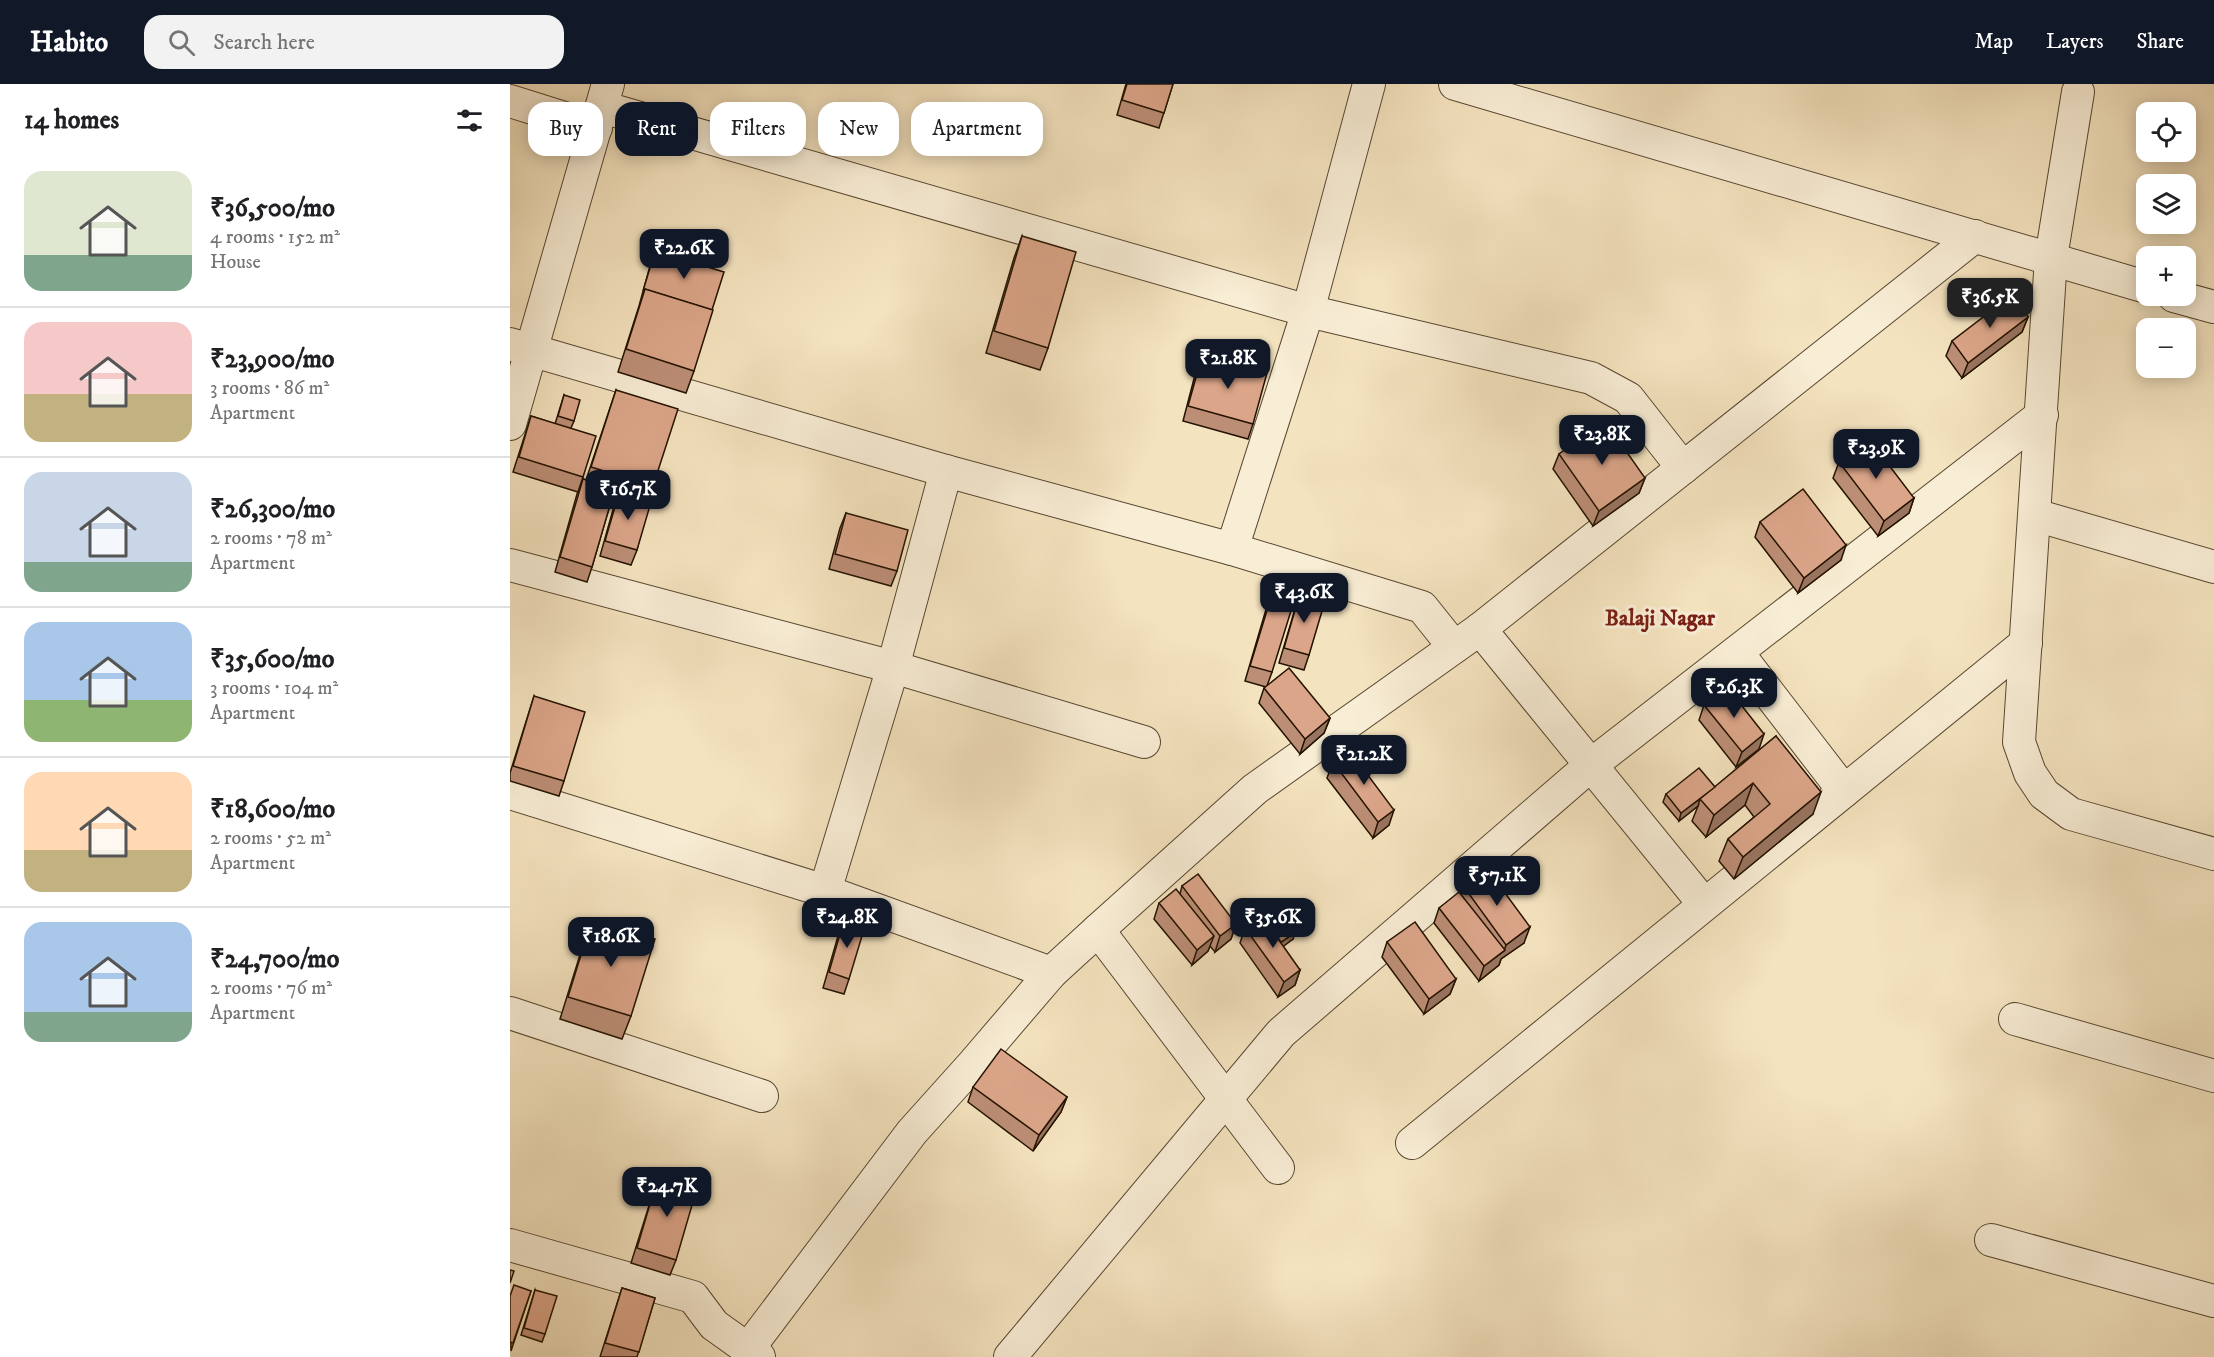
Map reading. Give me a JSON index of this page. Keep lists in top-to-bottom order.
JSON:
{
  "districts": ["Balaji Nagar"],
  "page": {
    "header": "Habito",
    "search": "Search here",
    "nav": ["Map", "Layers", "Share"],
    "heading": "14 homes",
    "map_buttons": ["+", "−"],
    "chip": [
      "Buy",
      "Rent",
      "Filters",
      "New",
      "Apartment"
    ],
    "list": [
      {
        "name": "₹36,500/mo",
        "note": "4 rooms · 152 m² · House"
      },
      {
        "name": "₹23,900/mo",
        "note": "3 rooms · 86 m² · Apartment"
      },
      {
        "name": "₹26,300/mo",
        "note": "2 rooms · 78 m² · Apartment"
      },
      {
        "name": "₹35,600/mo",
        "note": "3 rooms · 104 m² · Apartment"
      },
      {
        "name": "₹18,600/mo",
        "note": "2 rooms · 52 m² · Apartment"
      },
      {
        "name": "₹24,700/mo",
        "note": "2 rooms · 76 m² · Apartment"
      }
    ],
    "price": [
      "₹22.6K",
      "₹36.5K",
      "₹21.8K",
      "₹23.8K",
      "₹23.9K",
      "₹16.7K",
      "₹43.6K",
      "₹26.3K",
      "₹21.2K",
      "₹57.1K",
      "₹24.8K",
      "₹35.6K",
      "₹18.6K",
      "₹24.7K"
    ]
  }
}
